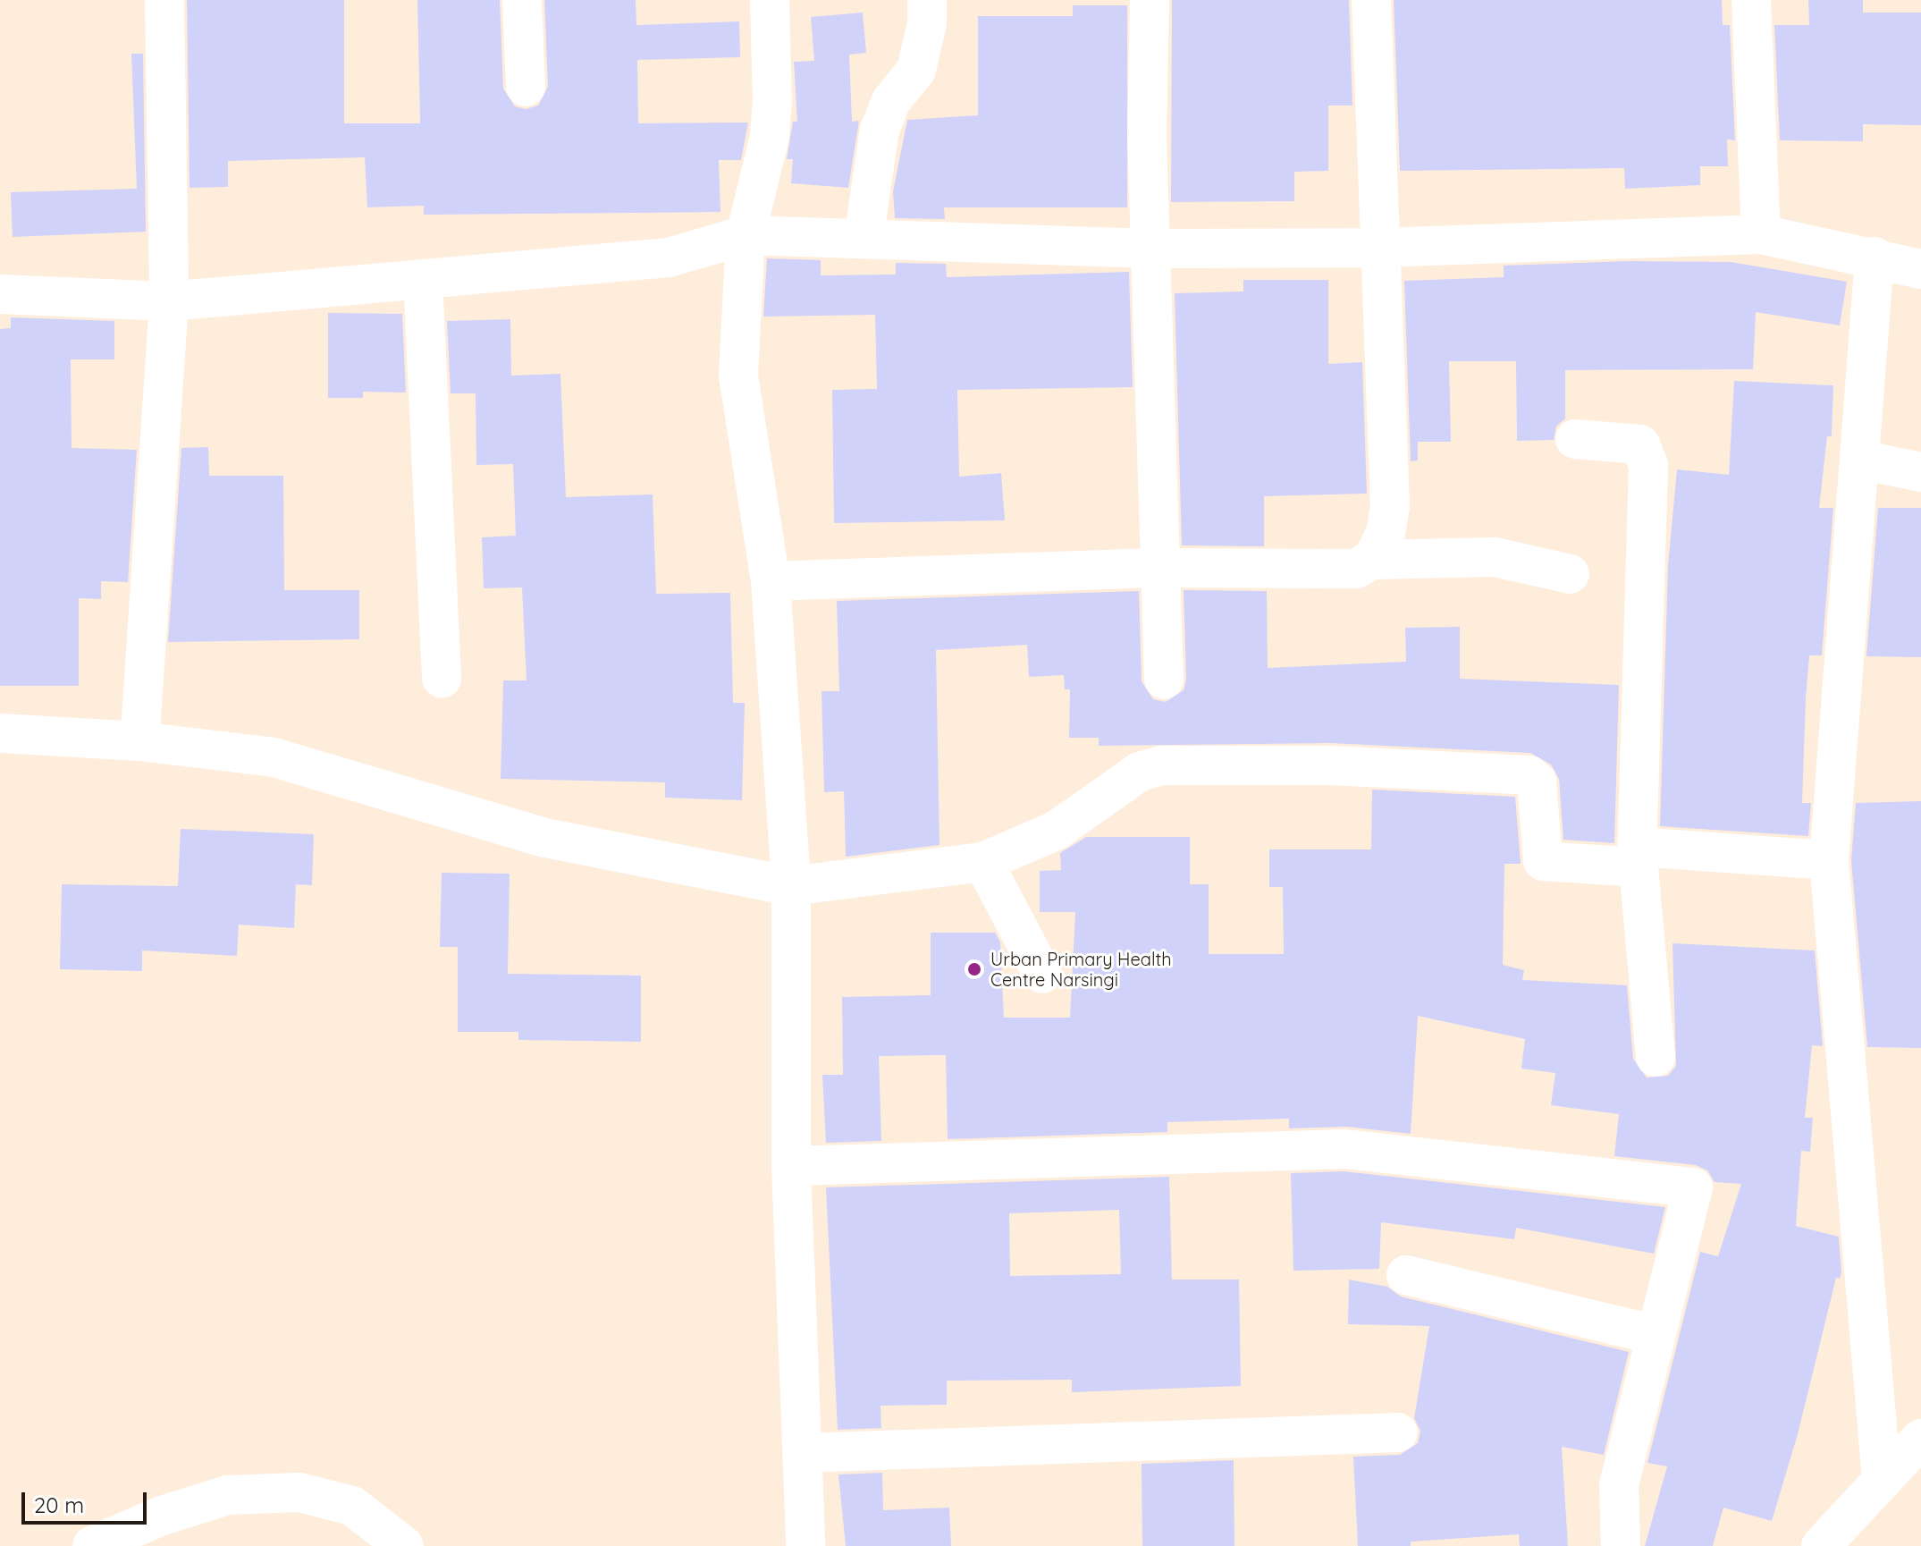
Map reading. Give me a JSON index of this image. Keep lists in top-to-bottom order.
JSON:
{
  "places": ["Urban Primary Health Centre Narsingi"],
  "scale_bar": "20 m"
}
